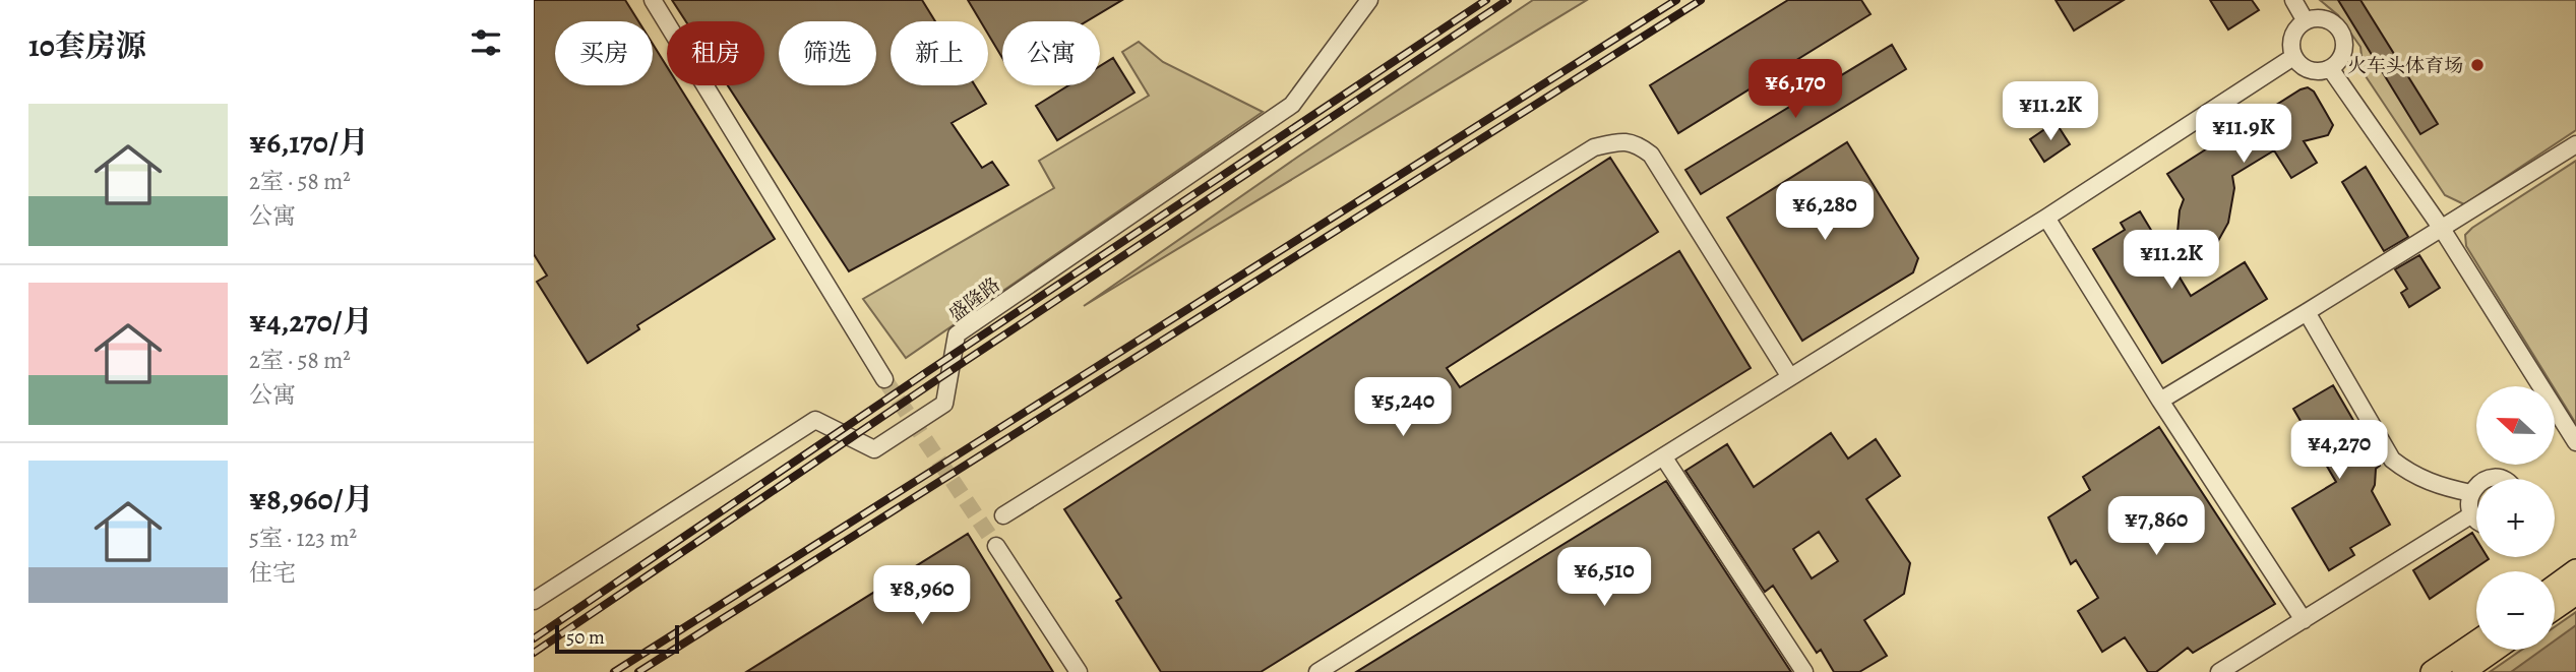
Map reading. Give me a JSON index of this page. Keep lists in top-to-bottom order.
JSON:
{
  "streets": {
    "street": ["盛隆路"]
  },
  "places": ["火车头体育场"],
  "scale_bar": "50 m",
  "north": "left",
  "page": {
    "heading": "10套房源",
    "chip": [
      "买房",
      "租房",
      "筛选",
      "新上",
      "公寓"
    ],
    "price": [
      "¥6,170",
      "¥11.2K",
      "¥11.9K",
      "¥6,280",
      "¥11.2K",
      "¥5,240",
      "¥4,270",
      "¥7,860",
      "¥6,510",
      "¥8,960"
    ],
    "list": [
      {
        "name": "¥6,170/月",
        "note": "2室 · 58 m² · 公寓"
      },
      {
        "name": "¥4,270/月",
        "note": "2室 · 58 m² · 公寓"
      },
      {
        "name": "¥8,960/月",
        "note": "5室 · 123 m² · 住宅"
      }
    ],
    "map_buttons": ["+", "−"],
    "scale": "50 m"
  }
}
